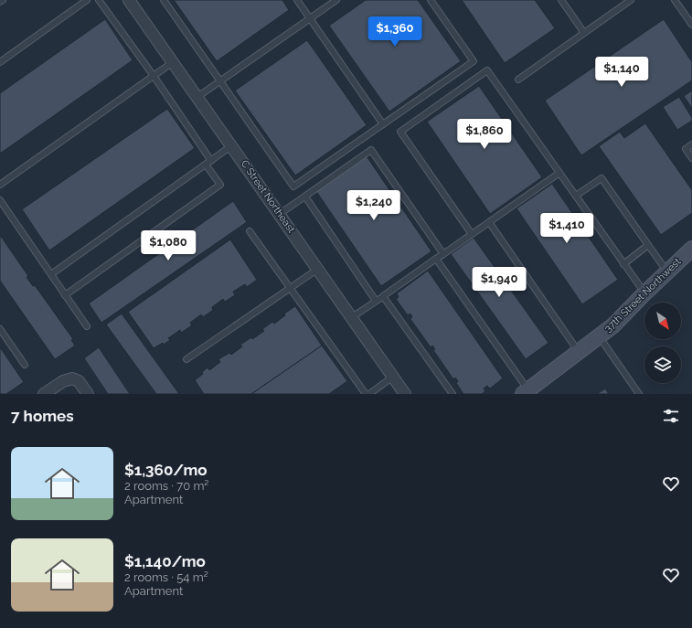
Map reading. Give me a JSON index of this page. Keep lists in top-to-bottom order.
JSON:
{
  "streets": {
    "main road": ["37th Street Northwest"],
    "street": ["C Street Northeast"]
  },
  "north": "bottom right",
  "page": {
    "price": [
      "$1,360",
      "$1,140",
      "$1,860",
      "$1,240",
      "$1,410",
      "$1,080",
      "$1,940"
    ],
    "heading": "7 homes",
    "list": [
      {
        "name": "$1,360/mo",
        "note": "2 rooms · 70 m² · Apartment"
      },
      {
        "name": "$1,140/mo",
        "note": "2 rooms · 54 m² · Apartment"
      }
    ]
  }
}
